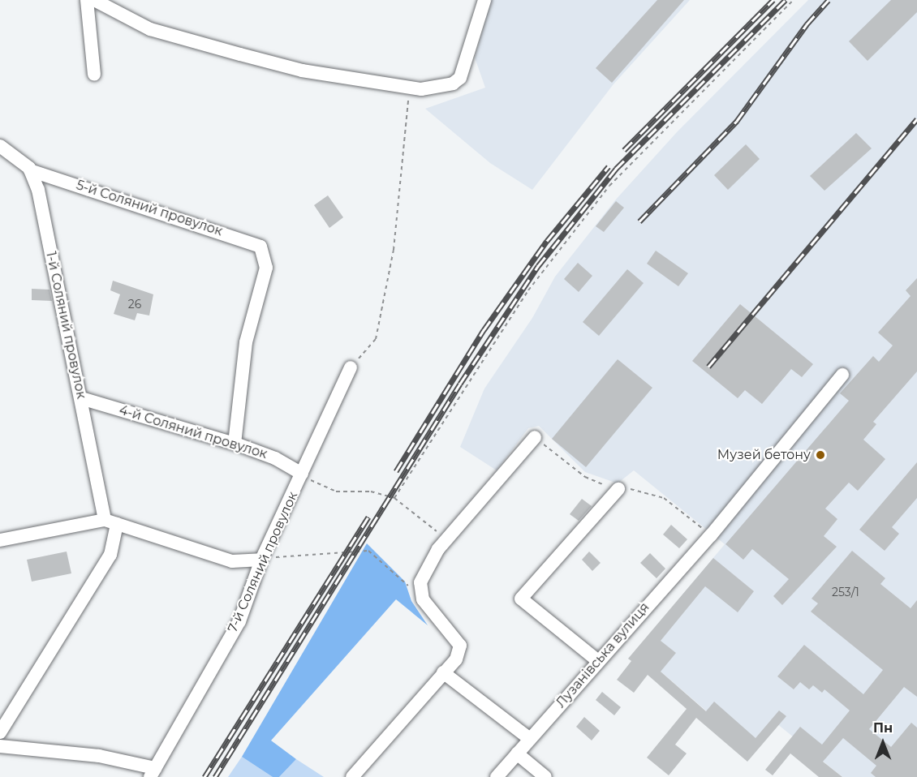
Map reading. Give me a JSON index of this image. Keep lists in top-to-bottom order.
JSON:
{
  "streets": {
    "street": [
      "5-й Соляний провулок",
      "1-й Соляний провулок",
      "4-й Соляний провулок",
      "7-й Соляний провулок",
      "Лузанівська вулиця"
    ]
  },
  "crossings": [
    ["5-й Соляний провулок", "1-й Соляний провулок"],
    ["5-й Соляний провулок", "4-й Соляний провулок"],
    ["1-й Соляний провулок", "4-й Соляний провулок"],
    ["4-й Соляний провулок", "7-й Соляний провулок"]
  ],
  "places": ["Музей бетону"],
  "house_numbers": ["26", "253/1"],
  "north": "top"
}
